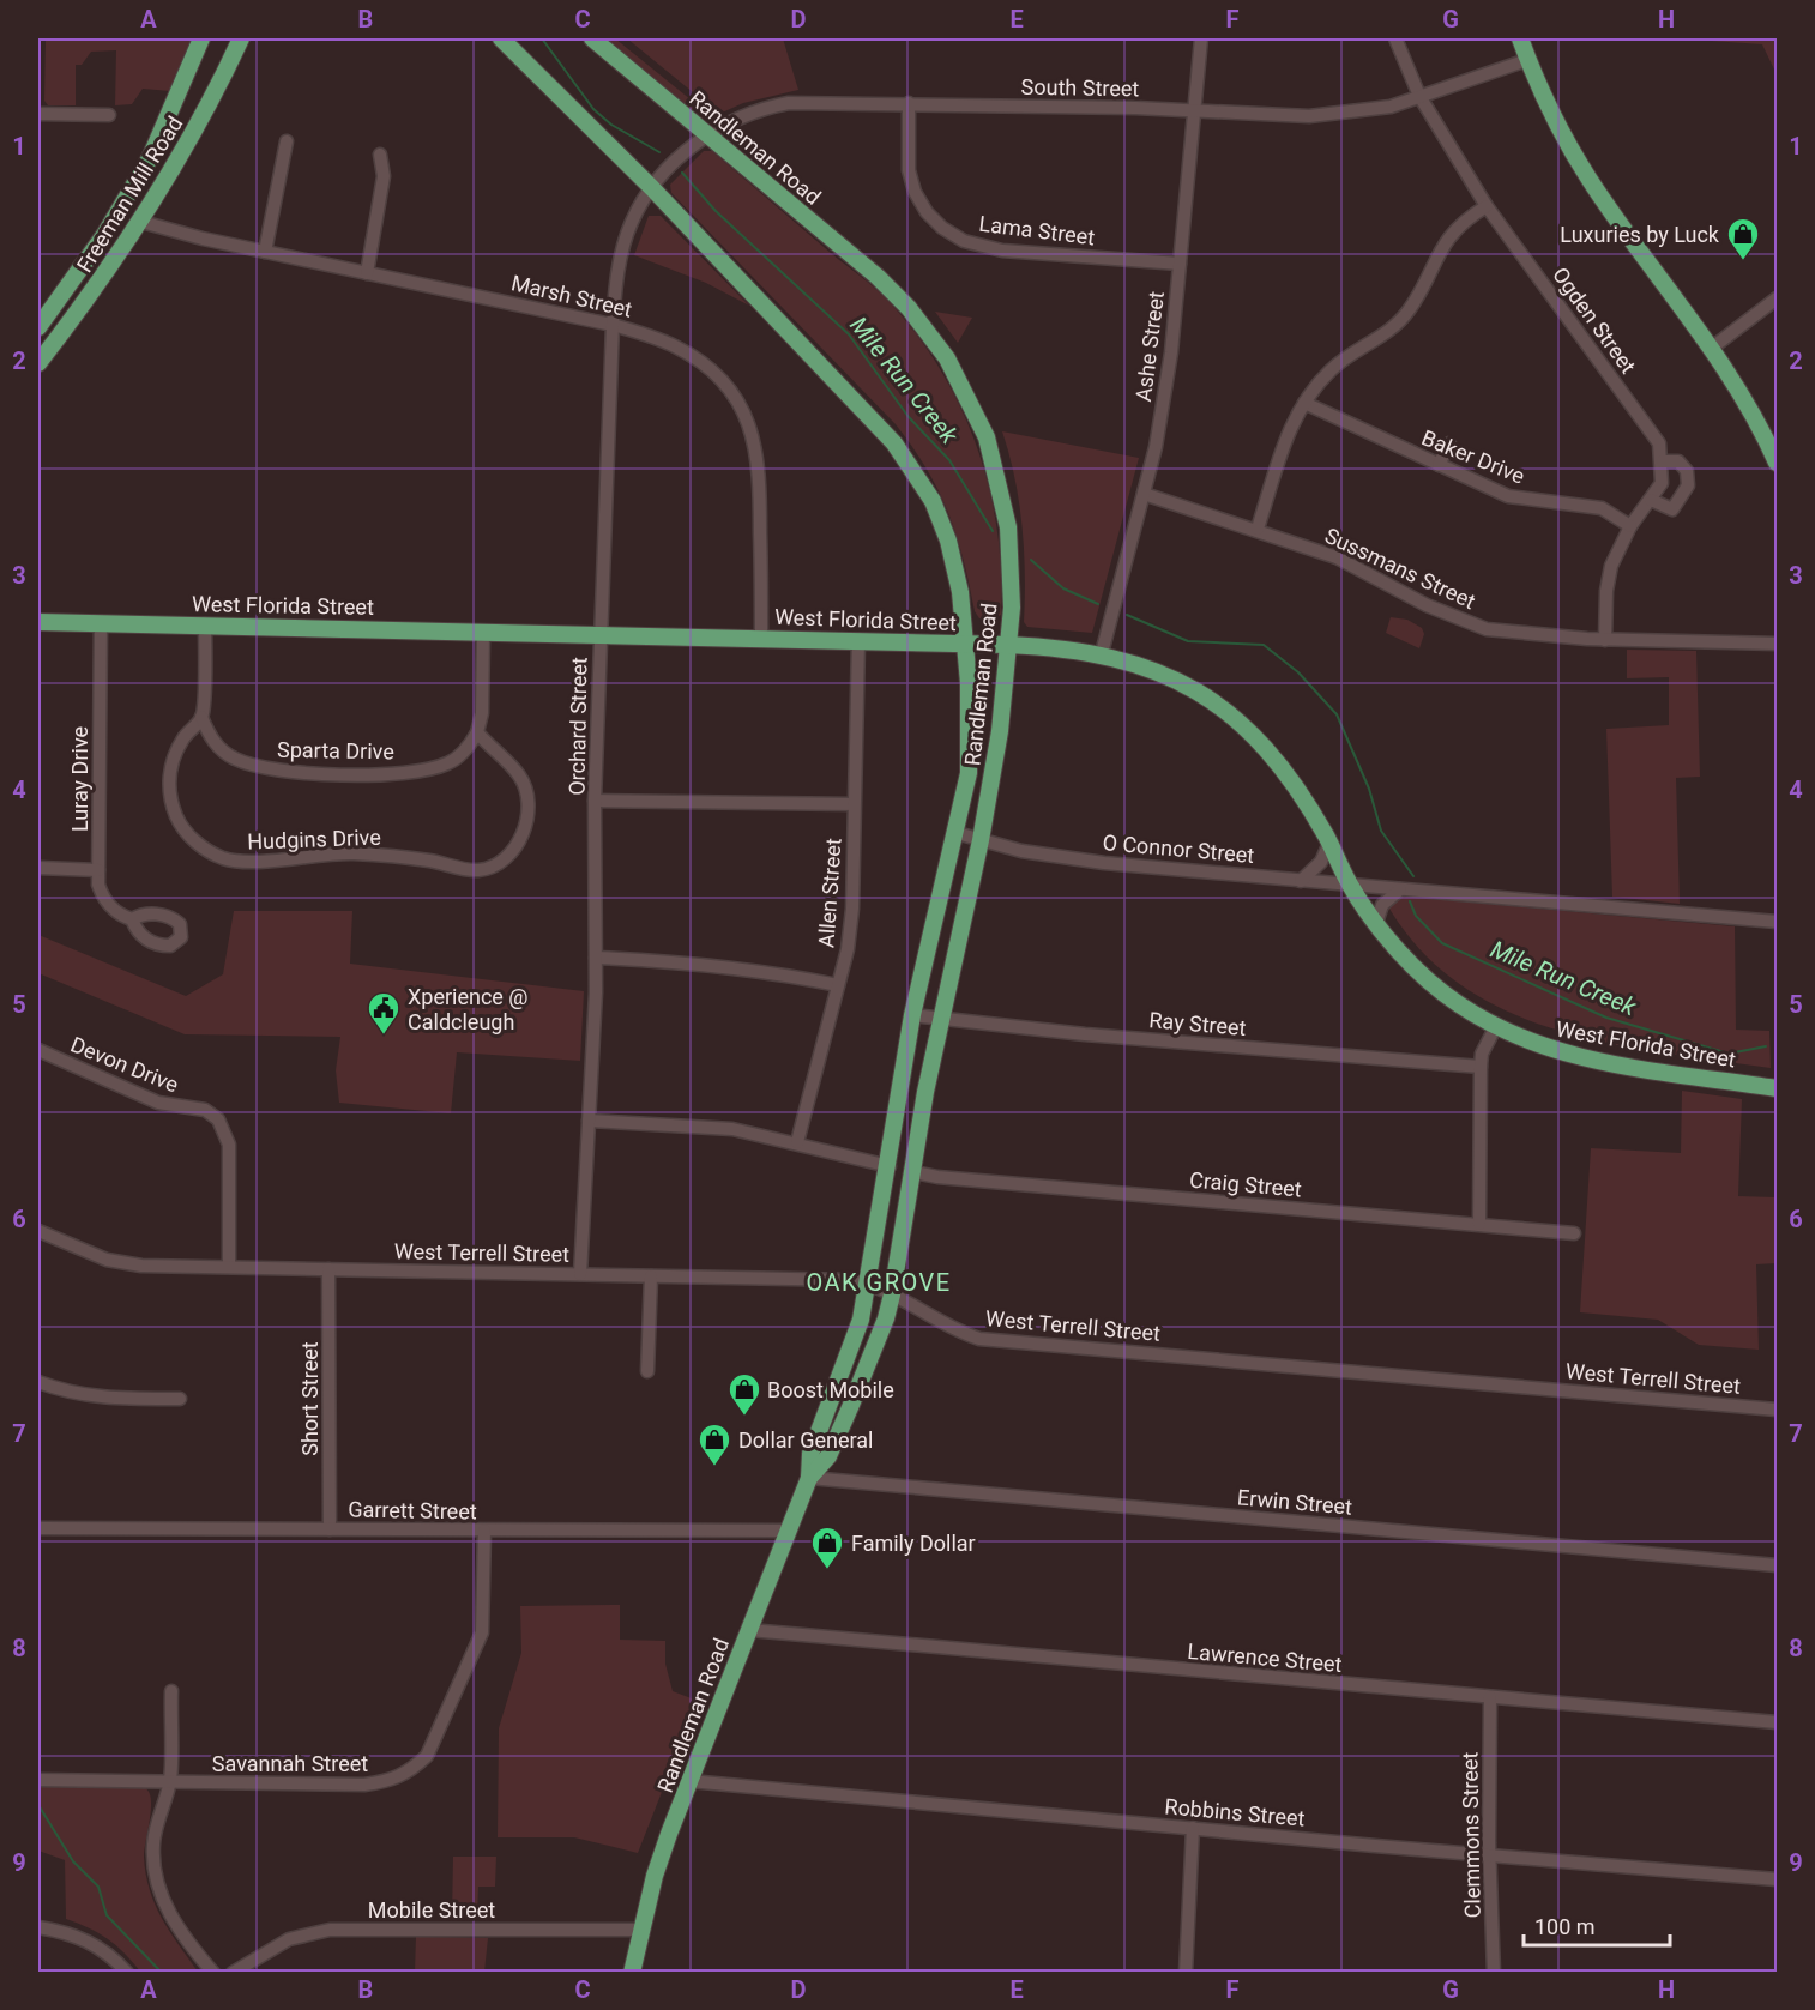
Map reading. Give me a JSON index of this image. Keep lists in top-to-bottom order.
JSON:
{
  "streets": {
    "main road": ["Randleman Road", "Freeman Mill Road", "West Florida Street"],
    "street": [
      "South Street",
      "Lama Street",
      "Marsh Street",
      "Ogden Street",
      "Ashe Street",
      "Baker Drive",
      "Sussmans Street",
      "Orchard Street",
      "Sparta Drive",
      "Luray Drive",
      "Hudgins Drive",
      "O Connor Street",
      "Allen Street",
      "Ray Street",
      "Devon Drive",
      "Craig Street",
      "West Terrell Street",
      "Short Street",
      "Erwin Street",
      "Garrett Street",
      "Lawrence Street",
      "Savannah Street",
      "Robbins Street",
      "Clemmons Street",
      "Mobile Street"
    ]
  },
  "crossings": [
    ["South Street", "Randleman Road"],
    ["South Street", "Lama Street"],
    ["South Street", "Ogden Street"],
    ["South Street", "Ashe Street"],
    ["South Street", "Orchard Street"],
    ["Randleman Road", "West Florida Street"],
    ["Randleman Road", "Orchard Street"],
    ["Randleman Road", "O Connor Street"],
    ["Randleman Road", "Ray Street"],
    ["Randleman Road", "Craig Street"],
    ["Randleman Road", "West Terrell Street"],
    ["Randleman Road", "Erwin Street"],
    ["Randleman Road", "Garrett Street"],
    ["Randleman Road", "Lawrence Street"],
    ["Randleman Road", "Robbins Street"],
    ["Randleman Road", "Mobile Street"],
    ["Freeman Mill Road", "Marsh Street"],
    ["Lama Street", "Ashe Street"],
    ["Marsh Street", "West Florida Street"],
    ["Marsh Street", "Orchard Street"],
    ["Ashe Street", "Sussmans Street"],
    ["Ashe Street", "West Florida Street"],
    ["West Florida Street", "Orchard Street"],
    ["West Florida Street", "Luray Drive"],
    ["West Florida Street", "O Connor Street"],
    ["West Florida Street", "Allen Street"],
    ["Orchard Street", "West Terrell Street"],
    ["Sparta Drive", "Hudgins Drive"],
    ["Devon Drive", "West Terrell Street"],
    ["West Terrell Street", "Short Street"],
    ["Short Street", "Garrett Street"],
    ["Garrett Street", "Savannah Street"],
    ["Lawrence Street", "Clemmons Street"],
    ["Robbins Street", "Clemmons Street"]
  ],
  "districts": ["OAK GROVE"],
  "water": ["Mile Run Creek"],
  "places": {
    "shop": [
      "Luxuries by Luck",
      "Boost Mobile",
      "Dollar General",
      "Family Dollar"
    ],
    "public building": ["Xperience @ Caldcleugh"]
  },
  "scale_bar": "100 m",
  "grid": {
    "columns": [
      "A",
      "B",
      "C",
      "D",
      "E",
      "F",
      "G",
      "H"
    ],
    "rows": [
      "1",
      "2",
      "3",
      "4",
      "5",
      "6",
      "7",
      "8",
      "9"
    ]
  }
}
